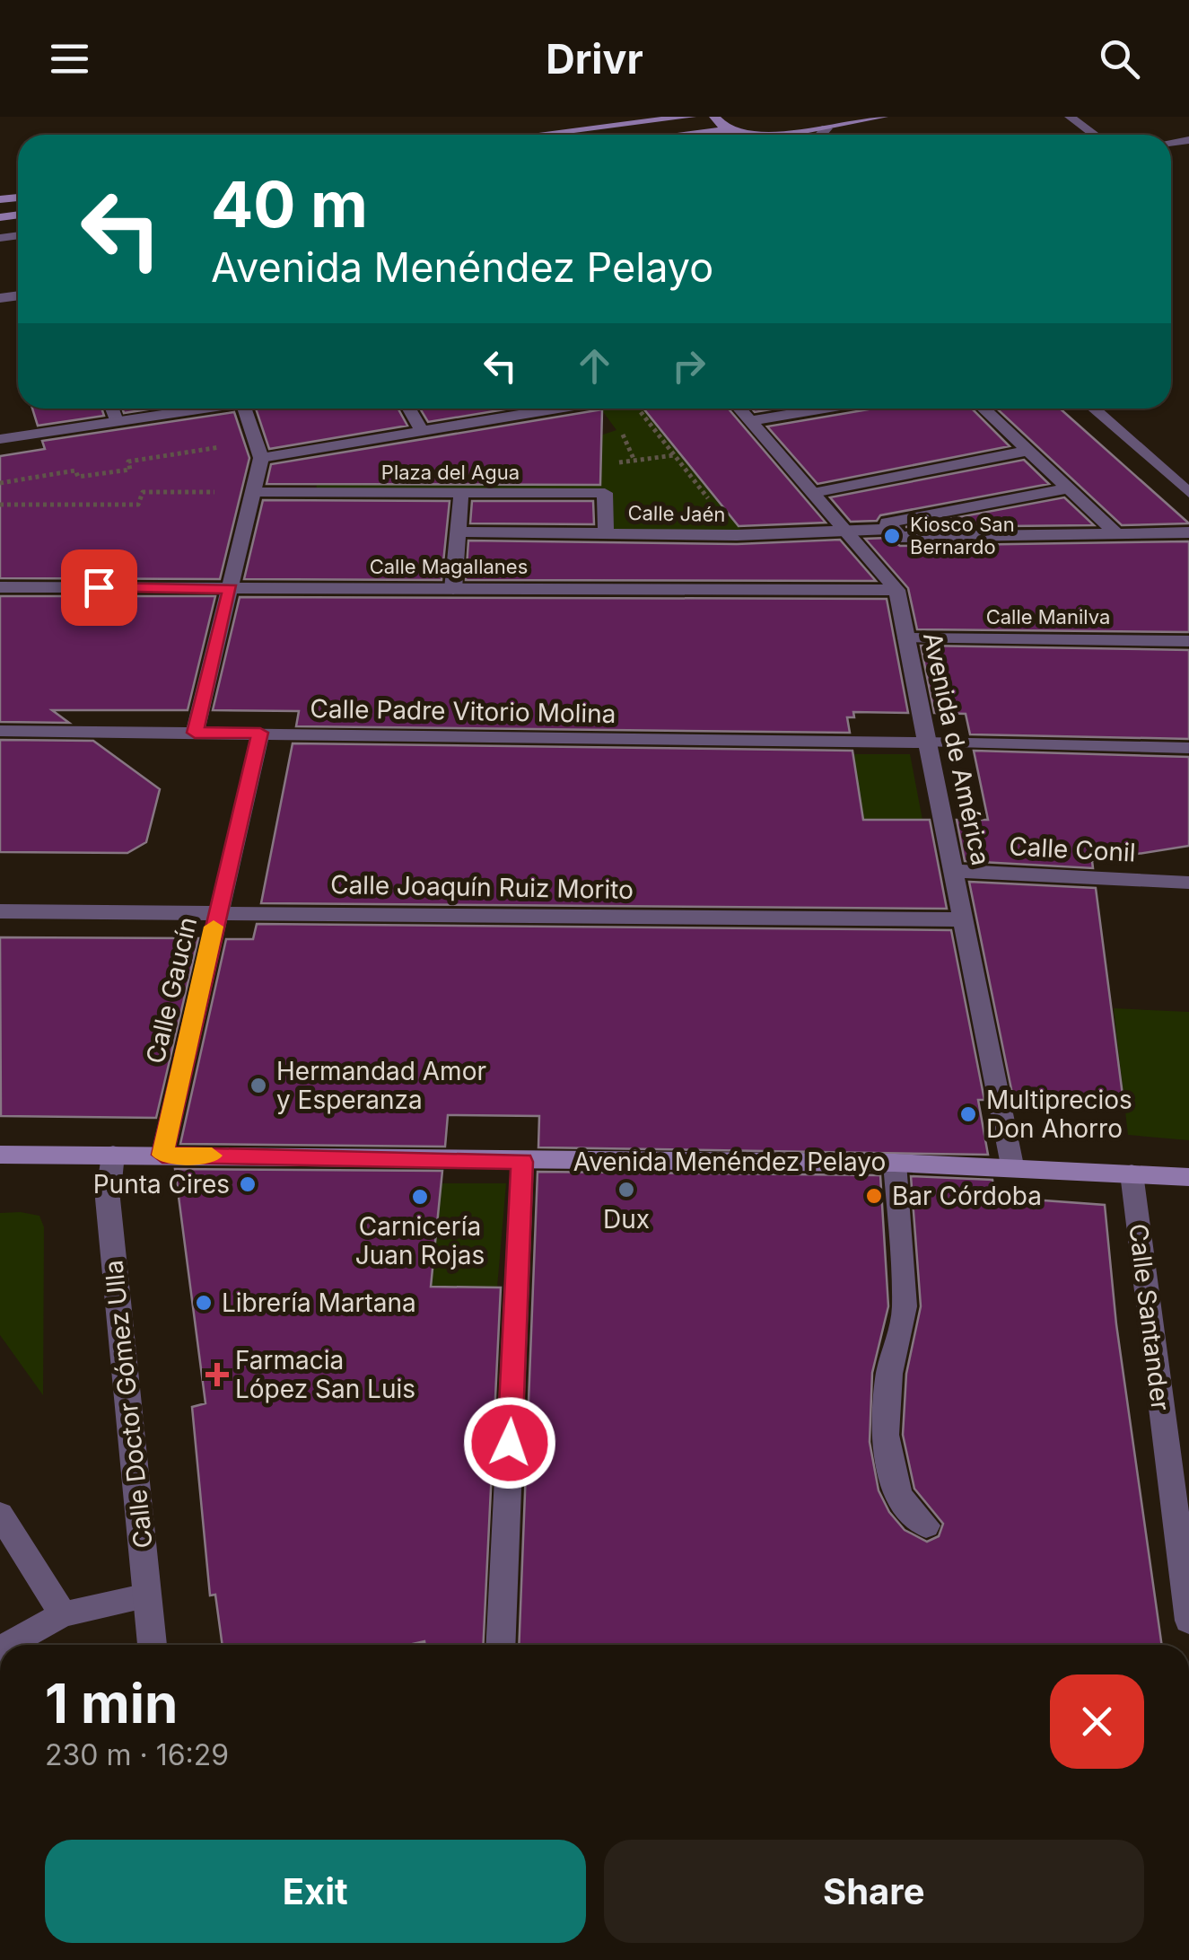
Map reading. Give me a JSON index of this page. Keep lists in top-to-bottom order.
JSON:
{
  "streets": {
    "main road": ["Avenida Menéndez Pelayo"],
    "street": [
      "Plaza del Agua",
      "Calle Jaén",
      "Calle Magallanes",
      "Calle Manilva",
      "Calle Padre Vitorio Molina",
      "Avenida de América",
      "Calle Conil",
      "Calle Joaquín Ruiz Morito",
      "Calle Gaucín",
      "Calle Santander",
      "Calle Doctor Gómez Ulla"
    ]
  },
  "crossings": [
    ["Plaza del Agua", "Calle Jaén"],
    ["Calle Jaén", "Avenida de América"],
    ["Calle Magallanes", "Avenida de América"],
    ["Calle Manilva", "Avenida de América"],
    ["Calle Padre Vitorio Molina", "Avenida de América"],
    ["Calle Padre Vitorio Molina", "Calle Gaucín"],
    ["Avenida de América", "Calle Conil"],
    ["Avenida de América", "Calle Joaquín Ruiz Morito"],
    ["Avenida de América", "Avenida Menéndez Pelayo"],
    ["Calle Joaquín Ruiz Morito", "Calle Gaucín"],
    ["Calle Gaucín", "Avenida Menéndez Pelayo"],
    ["Avenida Menéndez Pelayo", "Calle Santander"],
    ["Avenida Menéndez Pelayo", "Calle Doctor Gómez Ulla"]
  ],
  "places": {
    "other": [
      "Kiosco San Bernardo",
      "Hermandad Amor y Esperanza",
      "Multiprecios Don Ahorro",
      "Punta Cires",
      "Dux",
      "Bar Córdoba",
      "Carnicería Juan Rojas",
      "Librería Martana"
    ],
    "health": ["Farmacia López San Luis"]
  },
  "page": {
    "header": "Drivr",
    "turn": ["40 m", "Avenida Menéndez Pelayo"],
    "heading": ["1 min", "230 m · 16:29"],
    "buttons": ["Exit", "Share"]
  }
}
